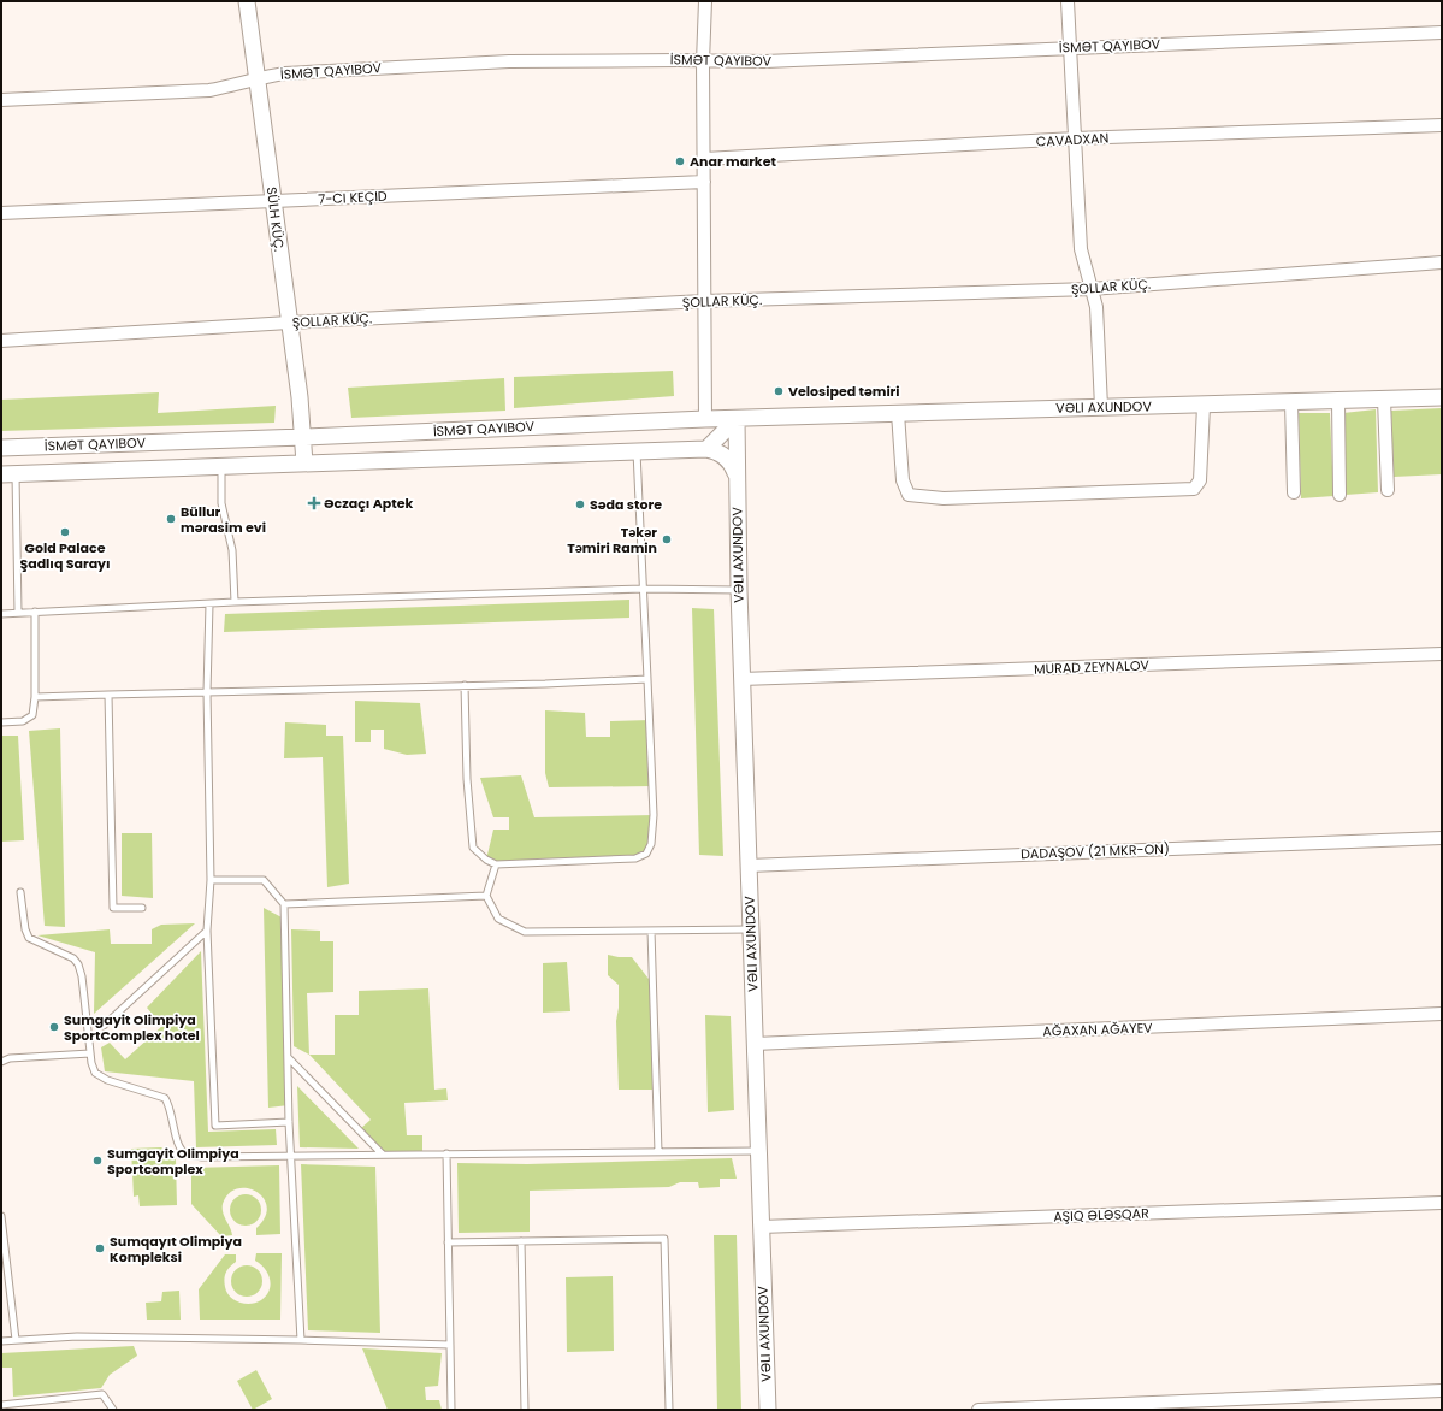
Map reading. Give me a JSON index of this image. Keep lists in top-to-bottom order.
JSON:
{
  "streets": {
    "street": [
      "CAVADXAN",
      "7-CI KEÇID",
      "SÜLH KÜÇ.",
      "ŞOLLAR KÜÇ.",
      "VƏLI AXUNDOV",
      "MURAD ZEYNALOV",
      "DADAŞOV (21 MKR-ON)",
      "AĞAXAN AĞAYEV"
    ]
  },
  "crossings": [
    ["7-CI KEÇID", "SÜLH KÜÇ."],
    ["SÜLH KÜÇ.", "ŞOLLAR KÜÇ."],
    ["SÜLH KÜÇ.", "VƏLI AXUNDOV"],
    ["VƏLI AXUNDOV", "MURAD ZEYNALOV"],
    ["VƏLI AXUNDOV", "DADAŞOV (21 MKR-ON)"],
    ["VƏLI AXUNDOV", "AĞAXAN AĞAYEV"]
  ],
  "places": {
    "other": [
      "Anar market",
      "Velosiped təmiri",
      "Səda store",
      "Büllur mərasim evi",
      "Gold Palace Şadlıq Sarayı",
      "Tәkәr Tәmiri Ramin",
      "Sumgayit Olimpiya SportComplex hotel",
      "Sumgayit Olimpiya Sportcomplex",
      "Sumqayıt Olimpiya Kompleksi"
    ],
    "health": ["Əczaçı Aptek"]
  }
}
